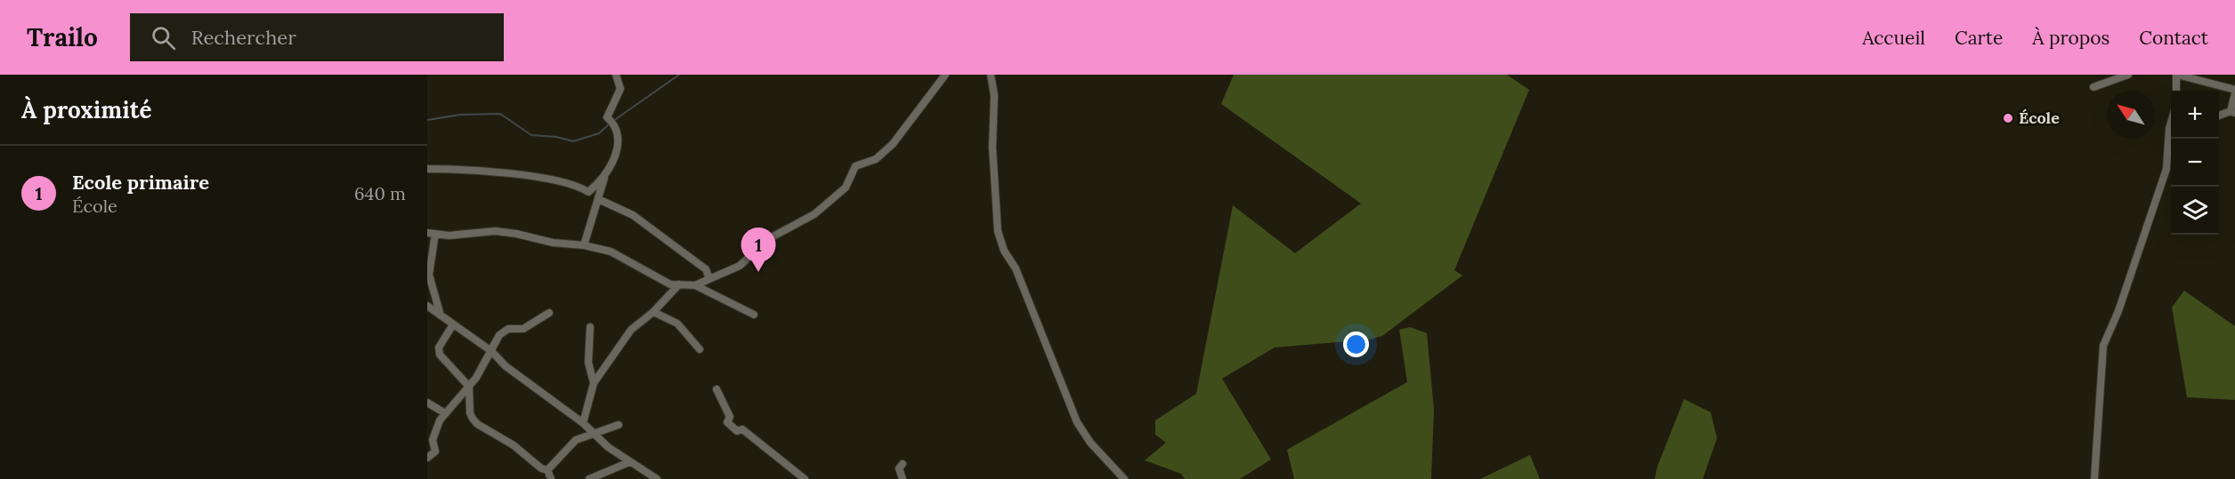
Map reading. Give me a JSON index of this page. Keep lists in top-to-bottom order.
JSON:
{
  "places": ["École"],
  "north": "top left",
  "page": {
    "header": "Trailo",
    "search": "Rechercher",
    "nav": [
      "Accueil",
      "Carte",
      "À propos",
      "Contact"
    ],
    "heading": "À proximité",
    "map_buttons": ["+", "−"],
    "list": [
      {
        "mark": "1",
        "name": "Ecole primaire",
        "note": "École",
        "value": "640 m"
      }
    ],
    "pins": "1"
  }
}
